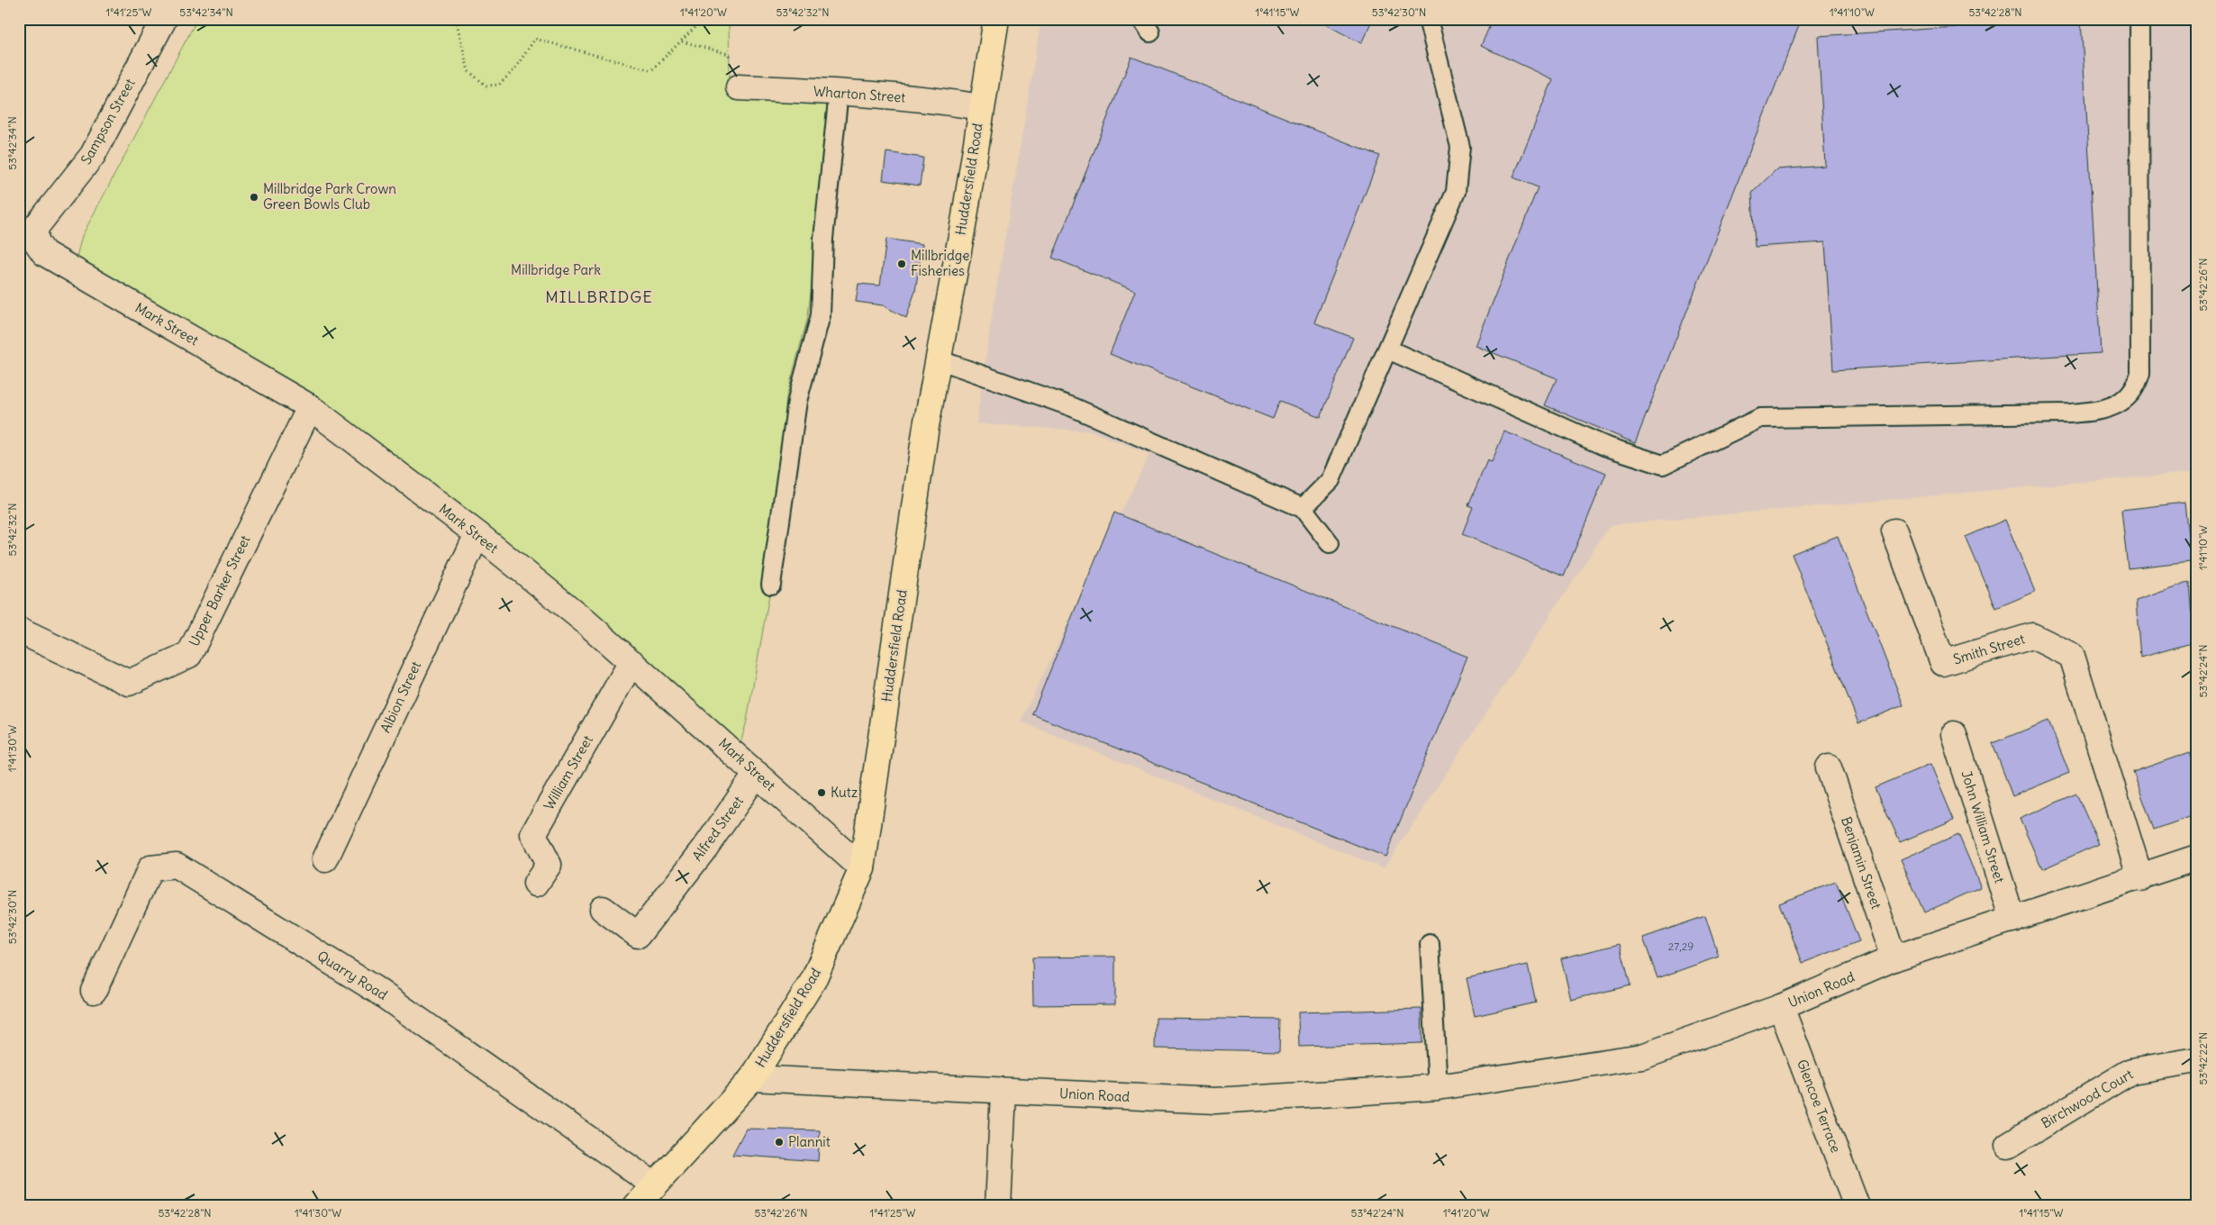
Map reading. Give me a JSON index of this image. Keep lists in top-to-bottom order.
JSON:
{
  "streets": {
    "main road": ["Huddersfield Road"],
    "street": [
      "Wharton Street",
      "Sampson Street",
      "Mark Street",
      "Upper Barker Street",
      "Smith Street",
      "Albion Street",
      "William Street",
      "John William Street",
      "Alfred Street",
      "Benjamin Street",
      "Quarry Road",
      "Union Road",
      "Birchwood Court",
      "Glencoe Terrace"
    ]
  },
  "crossings": [
    ["Wharton Street", "Huddersfield Road"],
    ["Sampson Street", "Mark Street"],
    ["Huddersfield Road", "Mark Street"],
    ["Huddersfield Road", "Quarry Road"],
    ["Huddersfield Road", "Union Road"],
    ["Mark Street", "Upper Barker Street"],
    ["Mark Street", "Albion Street"],
    ["Mark Street", "William Street"],
    ["Mark Street", "Alfred Street"],
    ["Smith Street", "Union Road"],
    ["John William Street", "Union Road"],
    ["Benjamin Street", "Union Road"],
    ["Union Road", "Glencoe Terrace"]
  ],
  "districts": ["MILLBRIDGE"],
  "parks": ["Millbridge Park"],
  "places": [
    "Millbridge Park Crown Green Bowls Club",
    "Millbridge Fisheries",
    "Kutz",
    "Plannit"
  ],
  "house_numbers": ["27,29"],
  "coordinates": [
    "1°41'25\"W",
    "53°42'34\"N",
    "1°41'20\"W",
    "53°42'32\"N",
    "1°41'15\"W",
    "53°42'30\"N",
    "1°41'10\"W",
    "53°42'28\"N",
    "53°42'26\"N",
    "53°42'24\"N",
    "1°41'30\"W",
    "53°42'22\"N"
  ]
}
